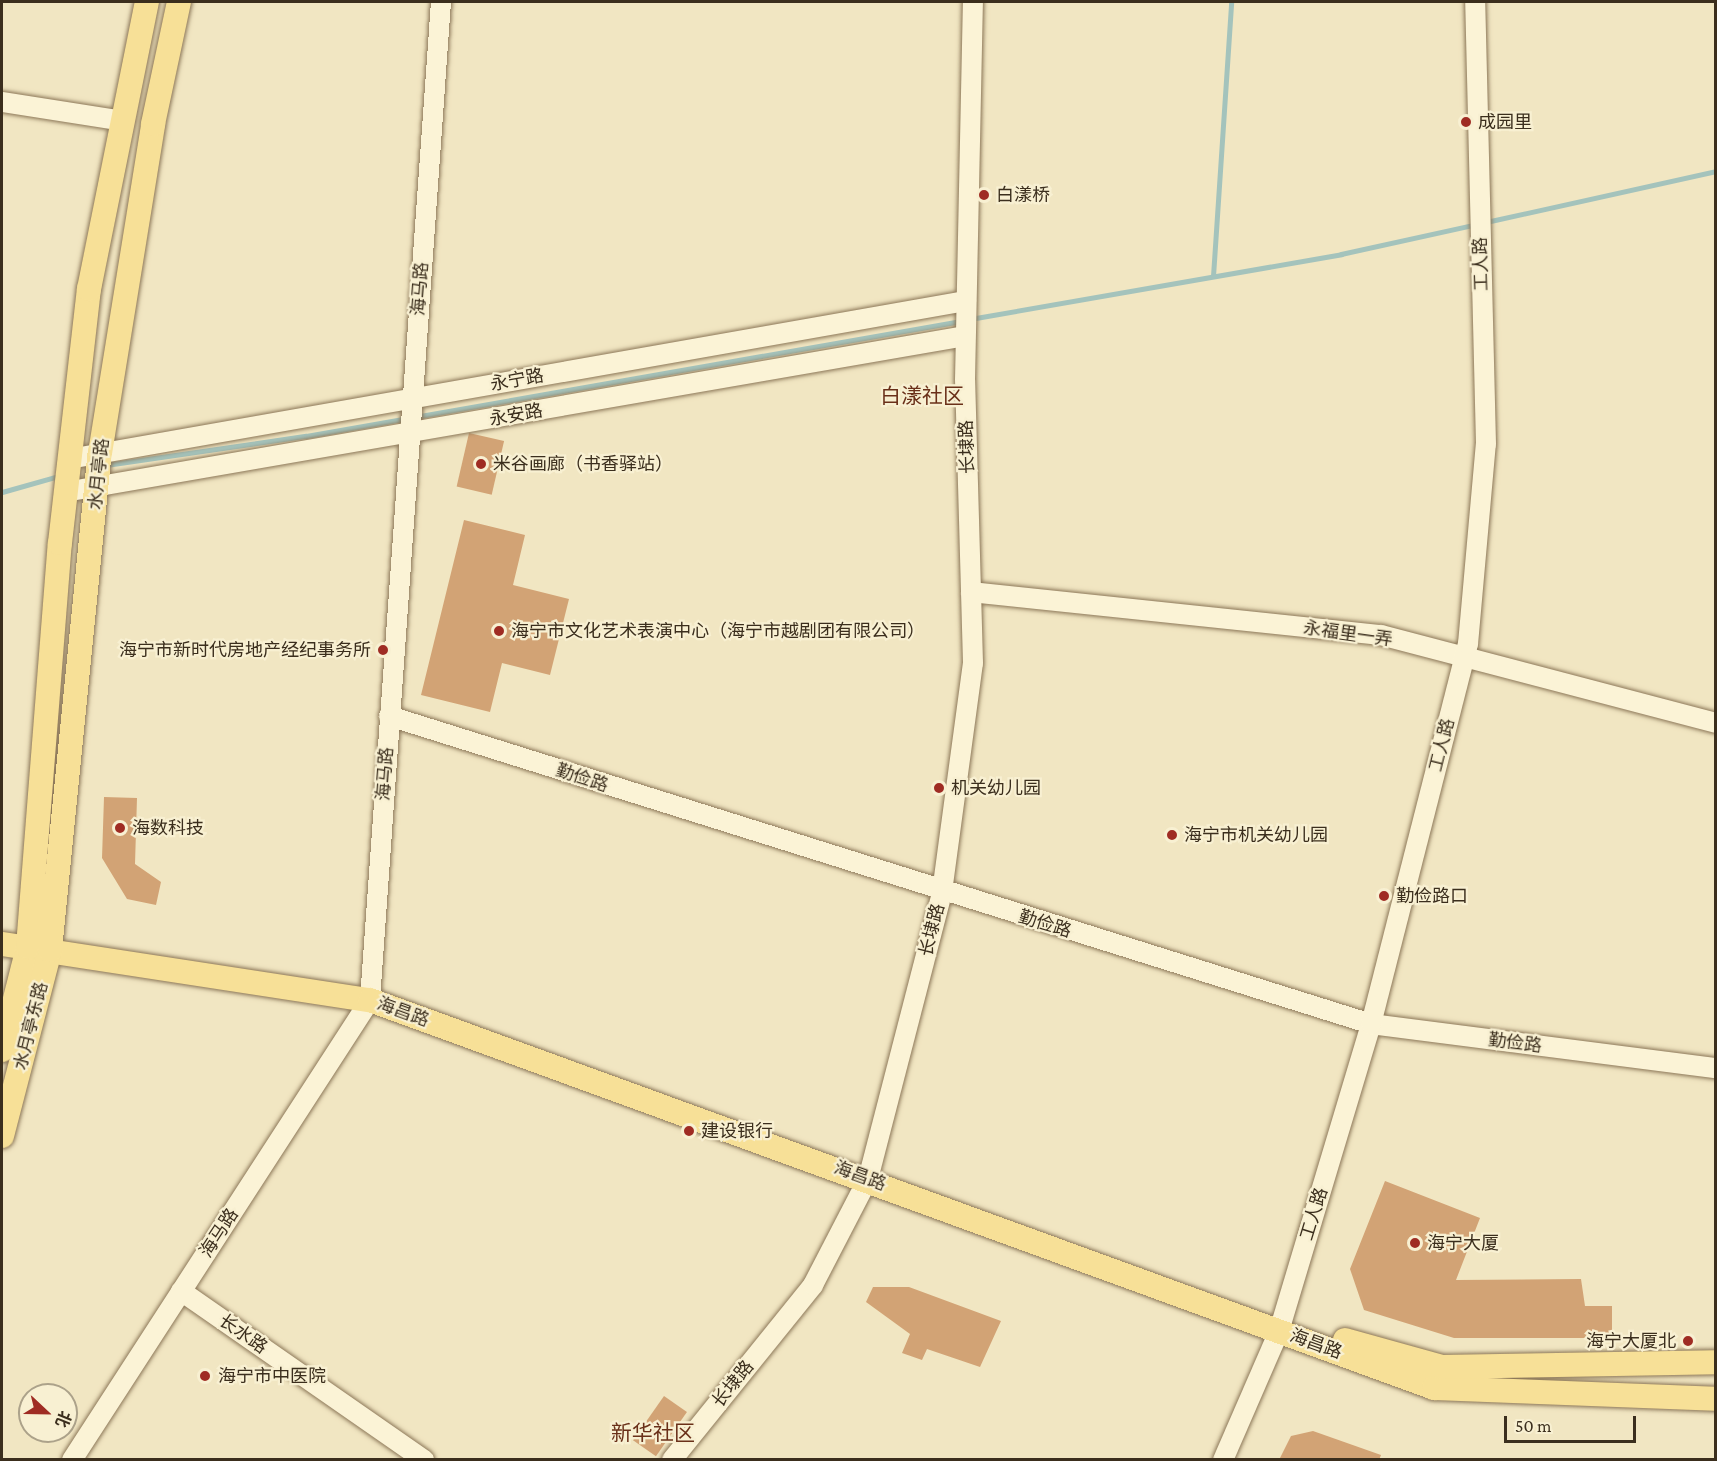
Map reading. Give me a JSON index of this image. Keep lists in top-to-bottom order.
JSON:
{
  "streets": {
    "main road": ["水月亭路", "海昌路", "水月亭东路"],
    "street": [
      "工人路",
      "海马路",
      "永宁路",
      "永安路",
      "长埭路",
      "永福里一弄",
      "勤俭路",
      "长水路"
    ]
  },
  "crossings": [
    ["工人路", "永福里一弄"],
    ["工人路", "勤俭路"],
    ["工人路", "海昌路"],
    ["海马路", "永宁路"],
    ["海马路", "永安路"],
    ["海马路", "勤俭路"],
    ["海马路", "海昌路"],
    ["海马路", "长水路"],
    ["永宁路", "永安路"],
    ["永宁路", "水月亭路"],
    ["永安路", "长埭路"],
    ["永安路", "水月亭路"],
    ["长埭路", "永福里一弄"],
    ["长埭路", "勤俭路"],
    ["长埭路", "海昌路"],
    ["水月亭路", "海昌路"],
    ["水月亭路", "水月亭东路"],
    ["海昌路", "水月亭东路"]
  ],
  "districts": ["白漾社区", "新华社区"],
  "places": [
    "成园里",
    "白漾桥",
    "米谷画廊（书香驿站）",
    "海宁市文化艺术表演中心（海宁市越剧团有限公司）",
    "海宁市新时代房地产经纪事务所",
    "机关幼儿园",
    "海数科技",
    "海宁市机关幼儿园",
    "勤俭路口",
    "建设银行",
    "海宁大厦",
    "海宁大厦北",
    "海宁市中医院"
  ],
  "scale_bar": "50 m",
  "north": "right"
}
